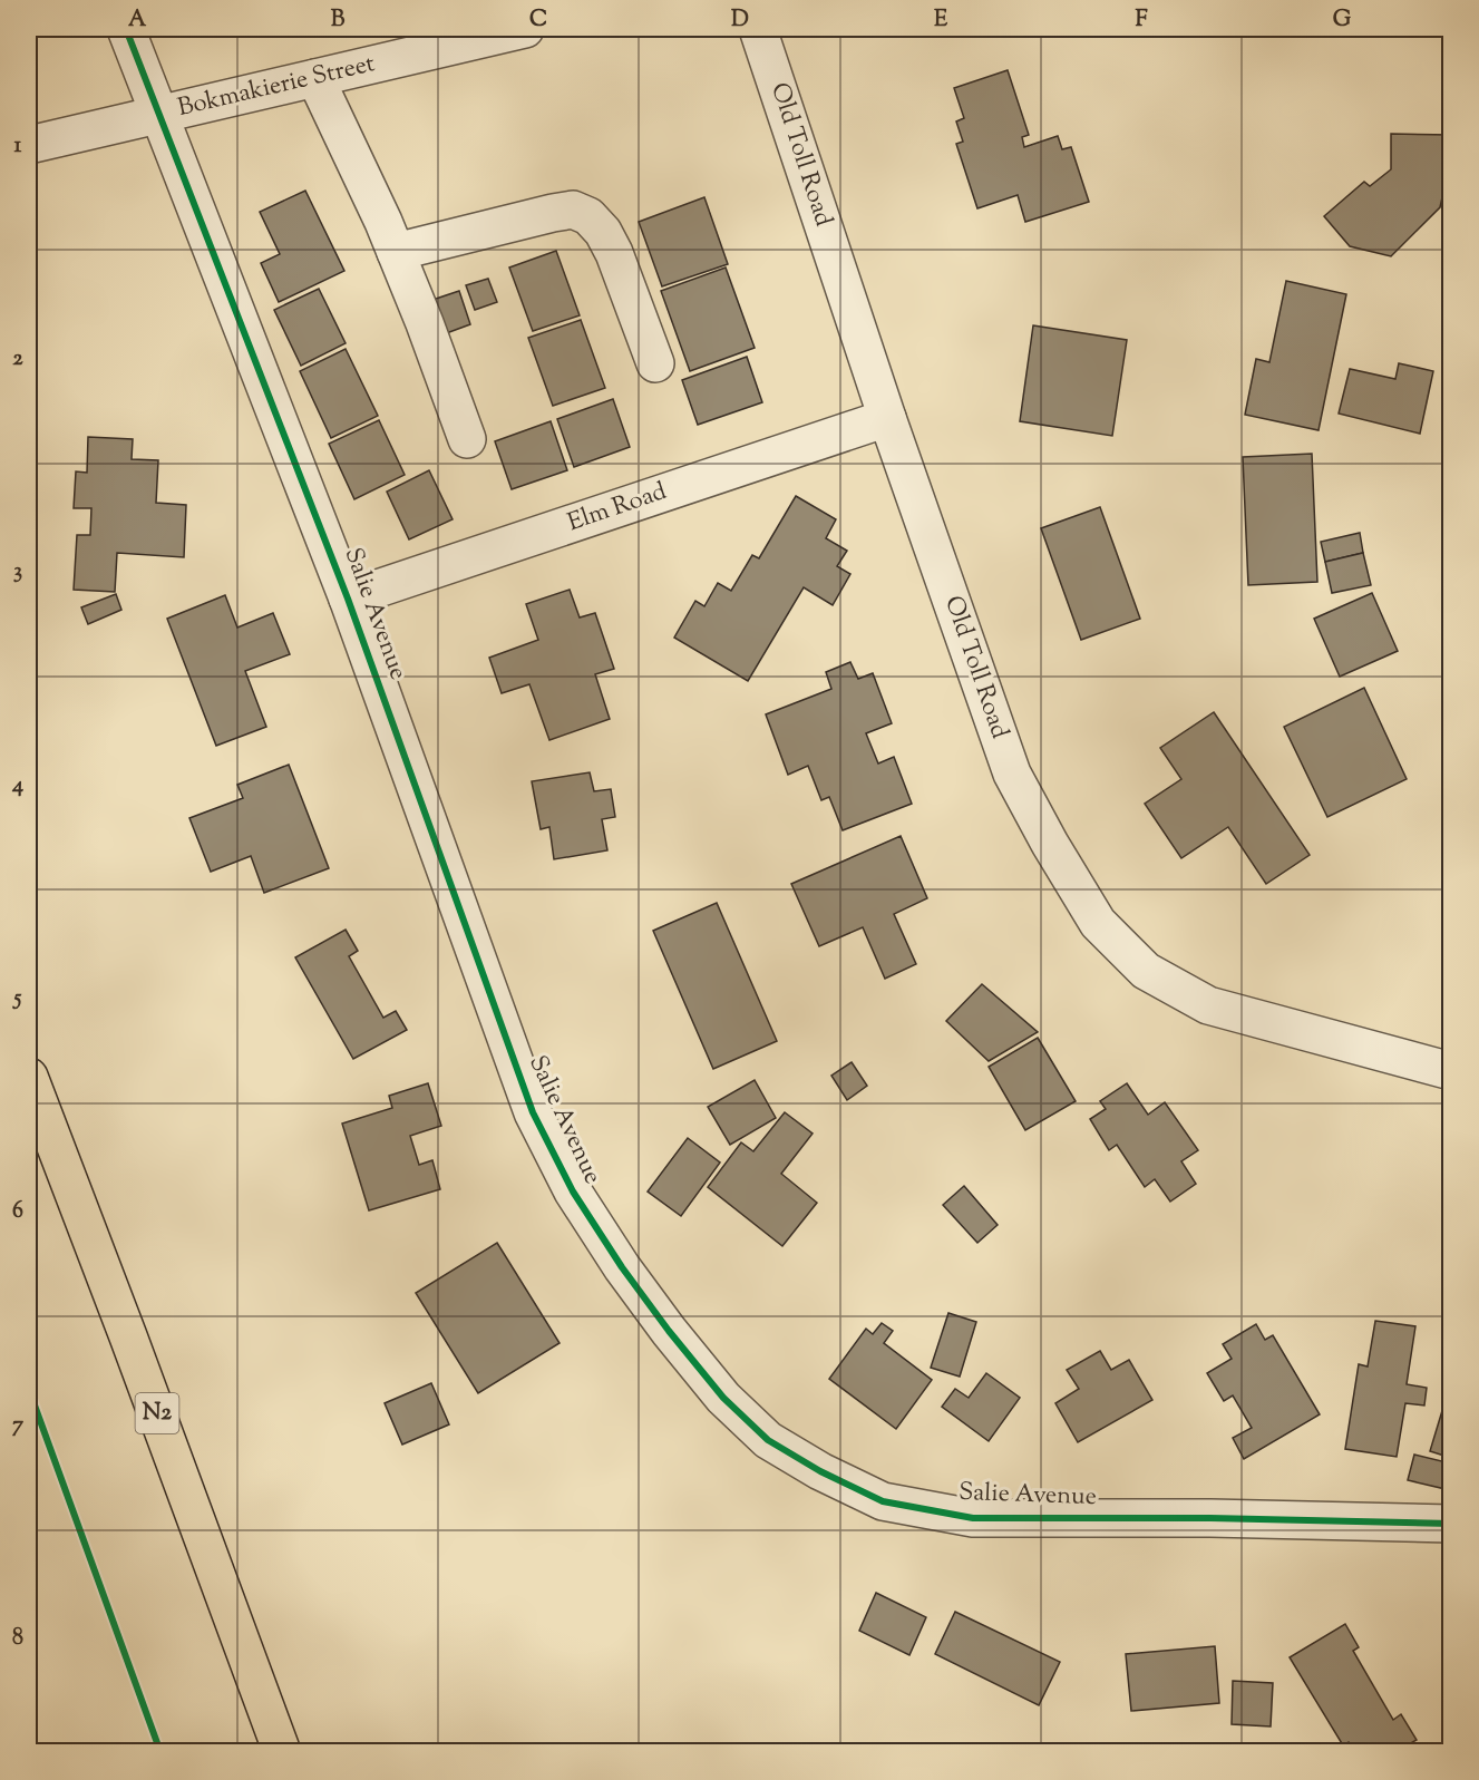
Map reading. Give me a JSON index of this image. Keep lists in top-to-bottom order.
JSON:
{
  "streets": {
    "highway": ["N2"],
    "street": [
      "Bokmakierie Street",
      "Old Toll Road",
      "Elm Road",
      "Salie Avenue"
    ]
  },
  "crossings": [
    ["Bokmakierie Street", "Salie Avenue"],
    ["Old Toll Road", "Elm Road"],
    ["Elm Road", "Salie Avenue"]
  ],
  "grid": {
    "columns": [
      "A",
      "B",
      "C",
      "D",
      "E",
      "F",
      "G"
    ],
    "rows": [
      "1",
      "2",
      "3",
      "4",
      "5",
      "6",
      "7",
      "8"
    ]
  }
}
